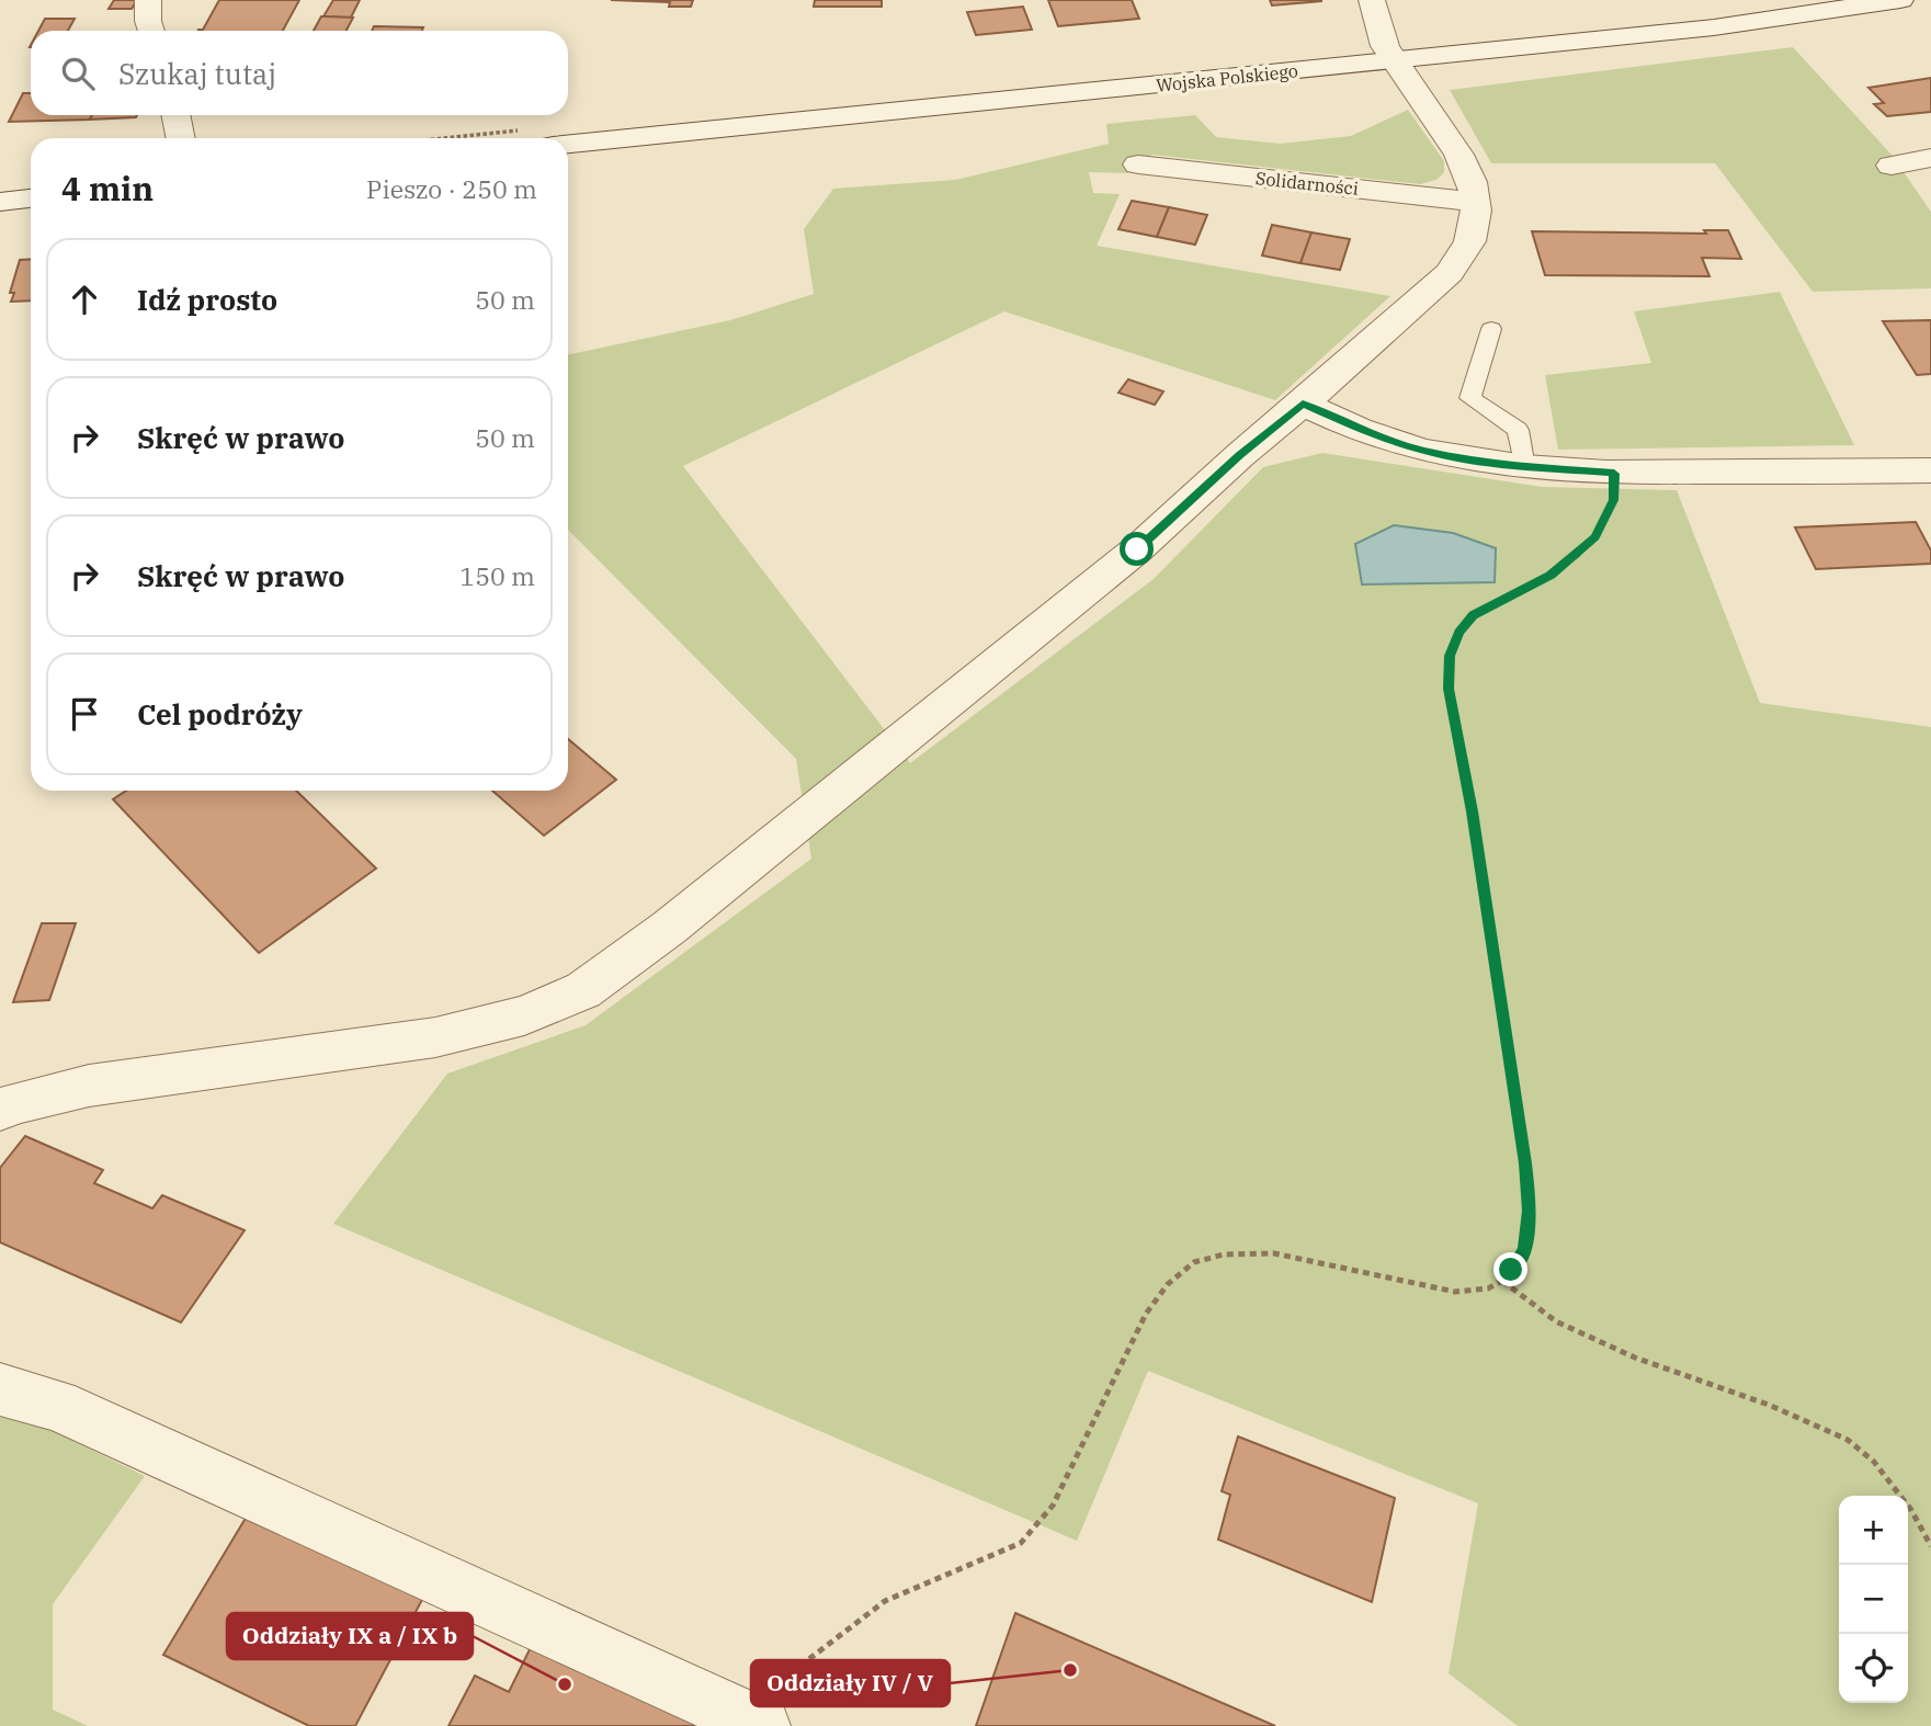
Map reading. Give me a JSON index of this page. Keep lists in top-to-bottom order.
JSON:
{
  "streets": {
    "street": ["Wojska Polskiego", "Solidarności"]
  },
  "places": ["Oddziały IV / V", "Oddziały IX a / IX b"],
  "page": {
    "search": "Szukaj tutaj",
    "heading": ["4 min", "Pieszo · 250 m"],
    "list": [
      ["Idź prosto", "50 m"],
      ["Skręć w prawo", "50 m"],
      ["Skręć w prawo", "150 m"],
      "Cel podróży"
    ],
    "map_buttons": ["+", "−"]
  }
}
